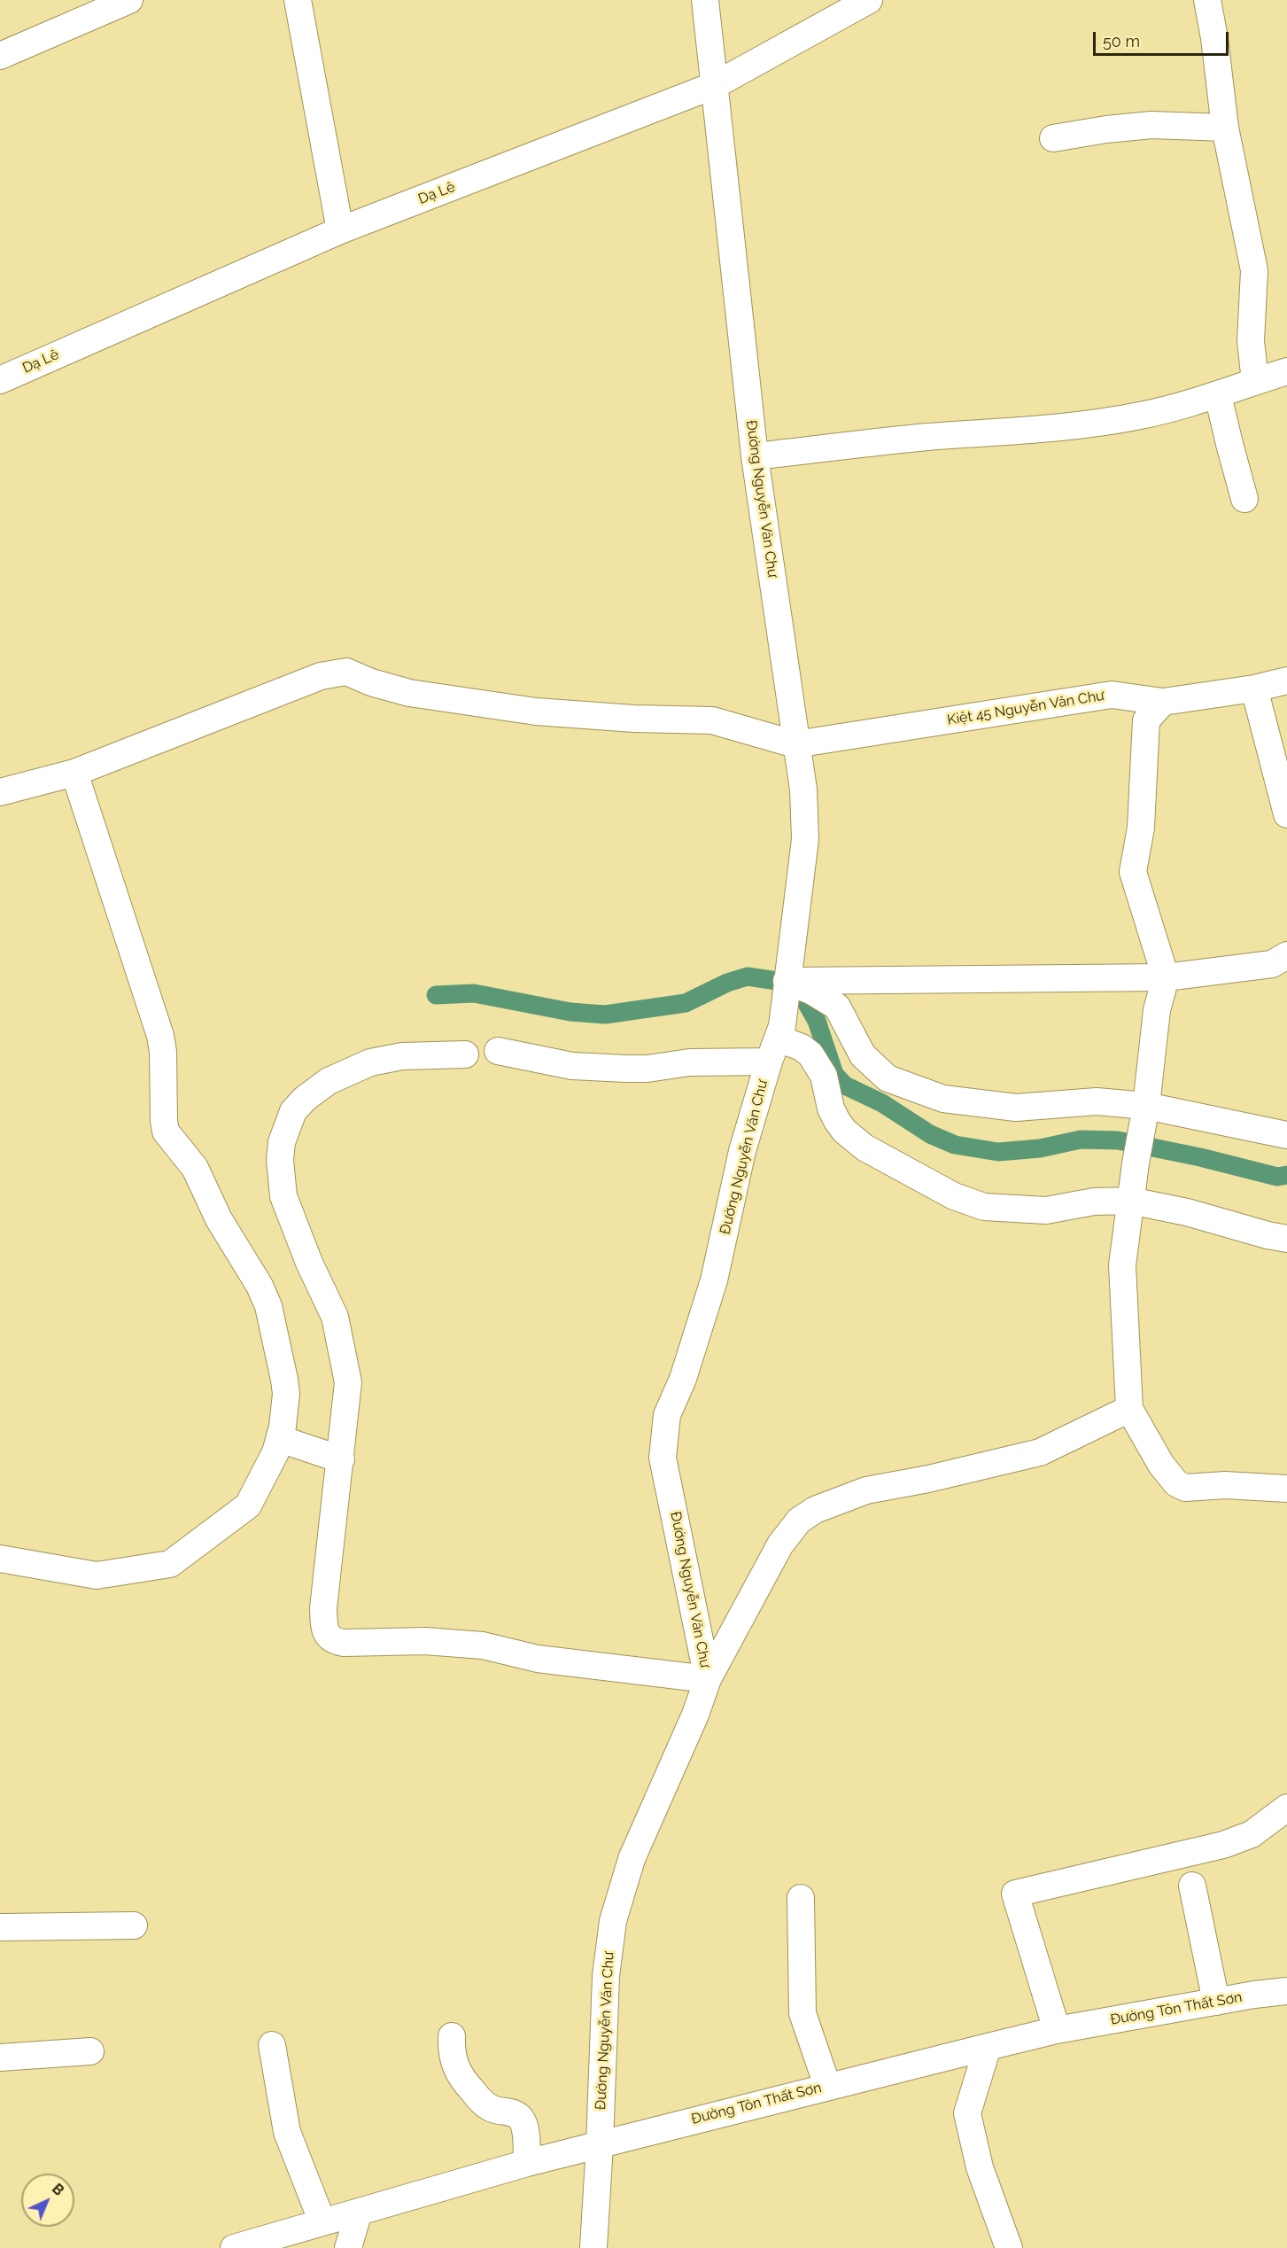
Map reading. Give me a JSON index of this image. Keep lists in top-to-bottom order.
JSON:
{
  "streets": {
    "street": [
      "Dạ Lê",
      "Đường Nguyễn Văn Chư",
      "Kiệt 45 Nguyễn Văn Chư",
      "Đường Tôn Thất Sơn"
    ]
  },
  "crossings": [
    ["Dạ Lê", "Đường Nguyễn Văn Chư"],
    ["Đường Nguyễn Văn Chư", "Kiệt 45 Nguyễn Văn Chư"],
    ["Đường Nguyễn Văn Chư", "Đường Tôn Thất Sơn"]
  ],
  "scale_bar": "50 m",
  "north": "top right"
}
